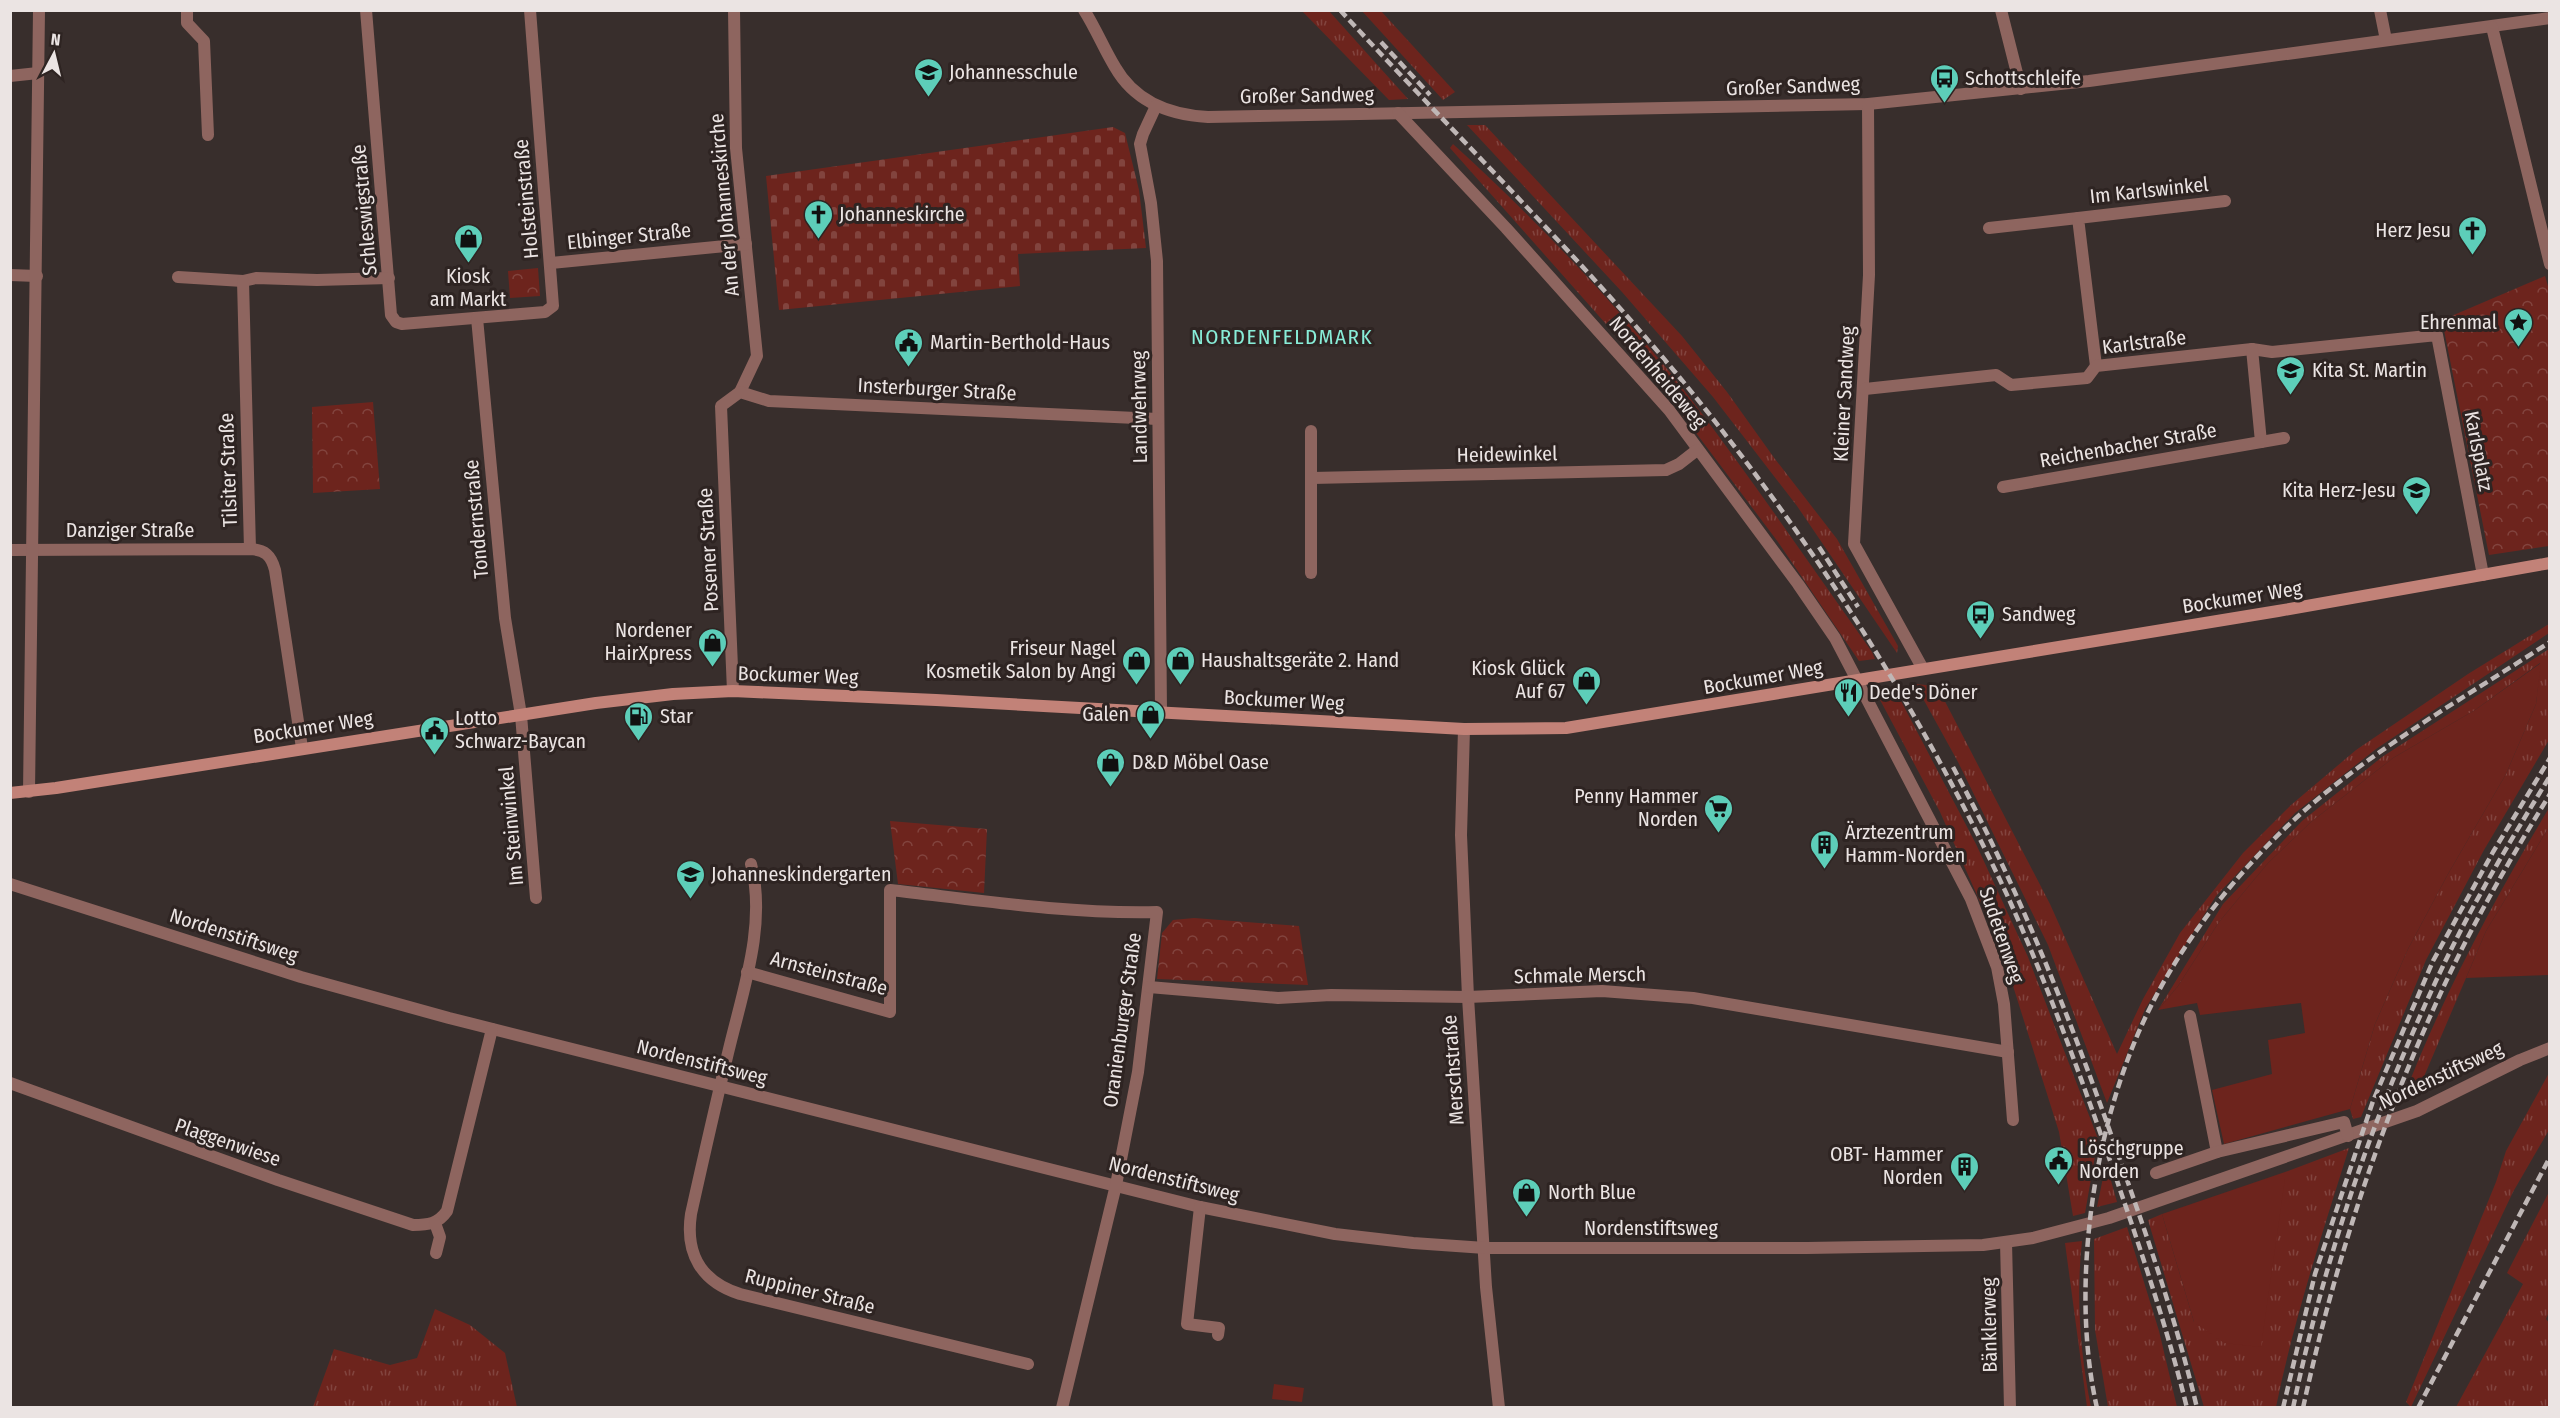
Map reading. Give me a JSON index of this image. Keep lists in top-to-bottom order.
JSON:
{
  "streets": {
    "main road": ["Bockumer Weg"],
    "street": [
      "Großer Sandweg",
      "Im Karlswinkel",
      "Holsteinstraße",
      "An der Johanneskirche",
      "Schleswigstraße",
      "Elbinger Straße",
      "Karlstraße",
      "Nordenheideweg",
      "Insterburger Straße",
      "Kleiner Sandweg",
      "Landwehrweg",
      "Reichenbacher Straße",
      "Karlsplatz",
      "Heidewinkel",
      "Tilsiter Straße",
      "Tondernstraße",
      "Danziger Straße",
      "Posener Straße",
      "Im Steinwinkel",
      "Nordenstiftsweg",
      "Sudetenweg",
      "Arnsteinstraße",
      "Schmale Mersch",
      "Oranienburger Straße",
      "Merschstraße",
      "Plaggenwiese",
      "Ruppiner Straße",
      "Bänklerweg"
    ]
  },
  "crossings": [
    ["Großer Sandweg", "Nordenheideweg"],
    ["Großer Sandweg", "Kleiner Sandweg"],
    ["Großer Sandweg", "Landwehrweg"],
    ["Im Karlswinkel", "Karlstraße"],
    ["Holsteinstraße", "Schleswigstraße"],
    ["Holsteinstraße", "Elbinger Straße"],
    ["Holsteinstraße", "Tondernstraße"],
    ["An der Johanneskirche", "Elbinger Straße"],
    ["An der Johanneskirche", "Insterburger Straße"],
    ["An der Johanneskirche", "Posener Straße"],
    ["Schleswigstraße", "Tondernstraße"],
    ["Karlstraße", "Kleiner Sandweg"],
    ["Karlstraße", "Karlsplatz"],
    ["Nordenheideweg", "Heidewinkel"],
    ["Nordenheideweg", "Bockumer Weg"],
    ["Nordenheideweg", "Sudetenweg"],
    ["Insterburger Straße", "Landwehrweg"],
    ["Insterburger Straße", "Posener Straße"],
    ["Kleiner Sandweg", "Bockumer Weg"],
    ["Landwehrweg", "Bockumer Weg"],
    ["Karlsplatz", "Bockumer Weg"],
    ["Tilsiter Straße", "Danziger Straße"],
    ["Tilsiter Straße", "Bockumer Weg"],
    ["Tondernstraße", "Bockumer Weg"],
    ["Tondernstraße", "Im Steinwinkel"],
    ["Posener Straße", "Bockumer Weg"],
    ["Bockumer Weg", "Im Steinwinkel"],
    ["Bockumer Weg", "Sudetenweg"],
    ["Bockumer Weg", "Merschstraße"],
    ["Nordenstiftsweg", "Arnsteinstraße"],
    ["Nordenstiftsweg", "Oranienburger Straße"],
    ["Nordenstiftsweg", "Merschstraße"],
    ["Nordenstiftsweg", "Ruppiner Straße"],
    ["Nordenstiftsweg", "Bänklerweg"],
    ["Sudetenweg", "Schmale Mersch"],
    ["Arnsteinstraße", "Oranienburger Straße"],
    ["Arnsteinstraße", "Ruppiner Straße"],
    ["Schmale Mersch", "Oranienburger Straße"],
    ["Schmale Mersch", "Merschstraße"]
  ],
  "districts": ["NORDENFELDMARK"],
  "places": {
    "school or university": [
      "Johannesschule",
      "Kita St. Martin",
      "Kita Herz-Jesu",
      "Johanneskindergarten"
    ],
    "bus stop": ["Schottschleife", "Sandweg"],
    "church": ["Johanneskirche", "Herz Jesu"],
    "shop": [
      "Kiosk am Markt",
      "Nordener HairXpress",
      "Friseur Nagel Kosmetik Salon by Angi",
      "Haushaltsgeräte 2. Hand",
      "Kiosk Glück Auf 67",
      "Galen",
      "D&D Möbel Oase",
      "North Blue"
    ],
    "place": ["Ehrenmal"],
    "public building": ["Martin-Berthold-Haus", "Lotto Schwarz-Baycan", "Löschgruppe Norden"],
    "restaurant": ["Dede's Döner"],
    "fuel station": ["Star"],
    "supermarket": ["Penny Hammer Norden"],
    "building": ["Ärztezentrum Hamm-Norden", "OBT- Hammer Norden"]
  },
  "north": "top"
}
